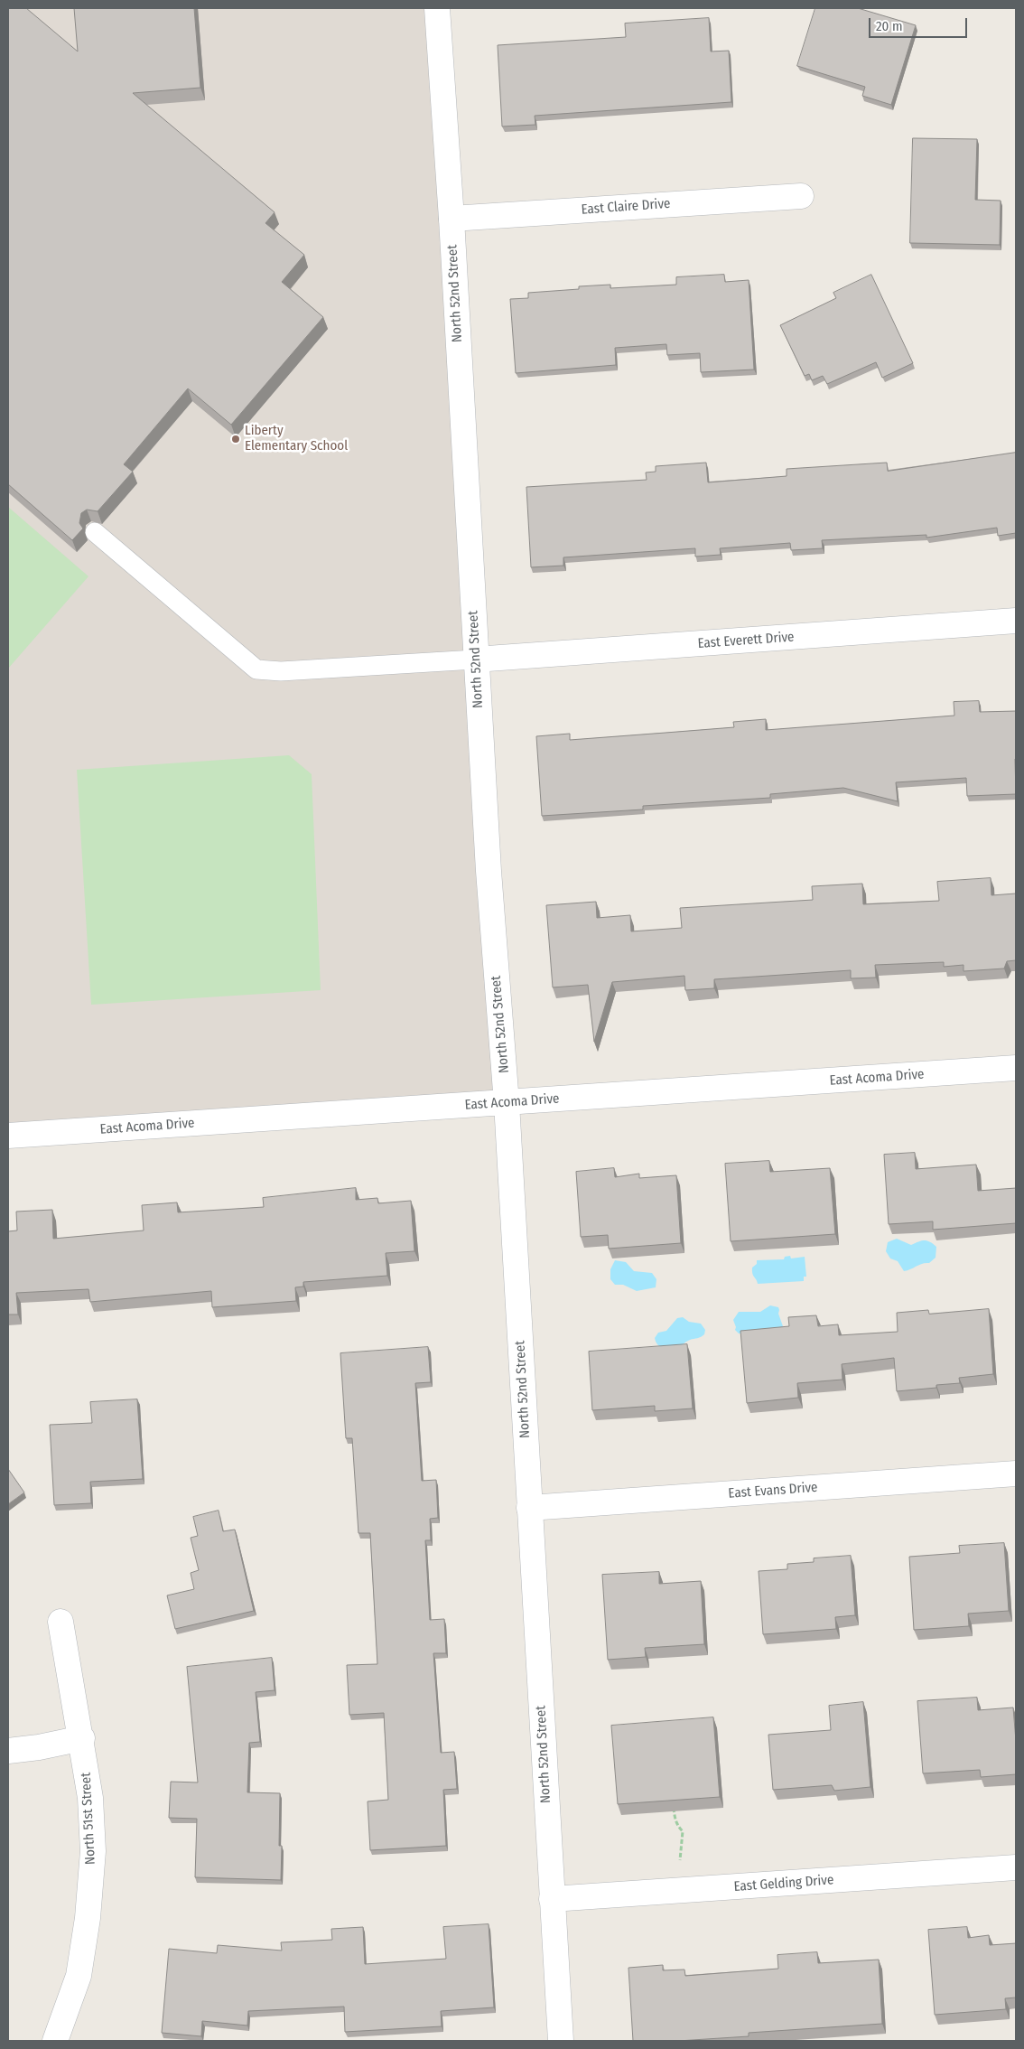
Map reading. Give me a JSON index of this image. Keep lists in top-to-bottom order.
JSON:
{
  "streets": {
    "street": [
      "East Claire Drive",
      "North 52nd Street",
      "East Everett Drive",
      "East Acoma Drive",
      "East Evans Drive",
      "North 51st Street",
      "East Gelding Drive"
    ]
  },
  "crossings": [
    ["East Claire Drive", "North 52nd Street"],
    ["North 52nd Street", "East Everett Drive"],
    ["North 52nd Street", "East Acoma Drive"],
    ["North 52nd Street", "East Evans Drive"],
    ["North 52nd Street", "East Gelding Drive"]
  ],
  "places": ["Liberty Elementary School"],
  "scale_bar": "20 m"
}
